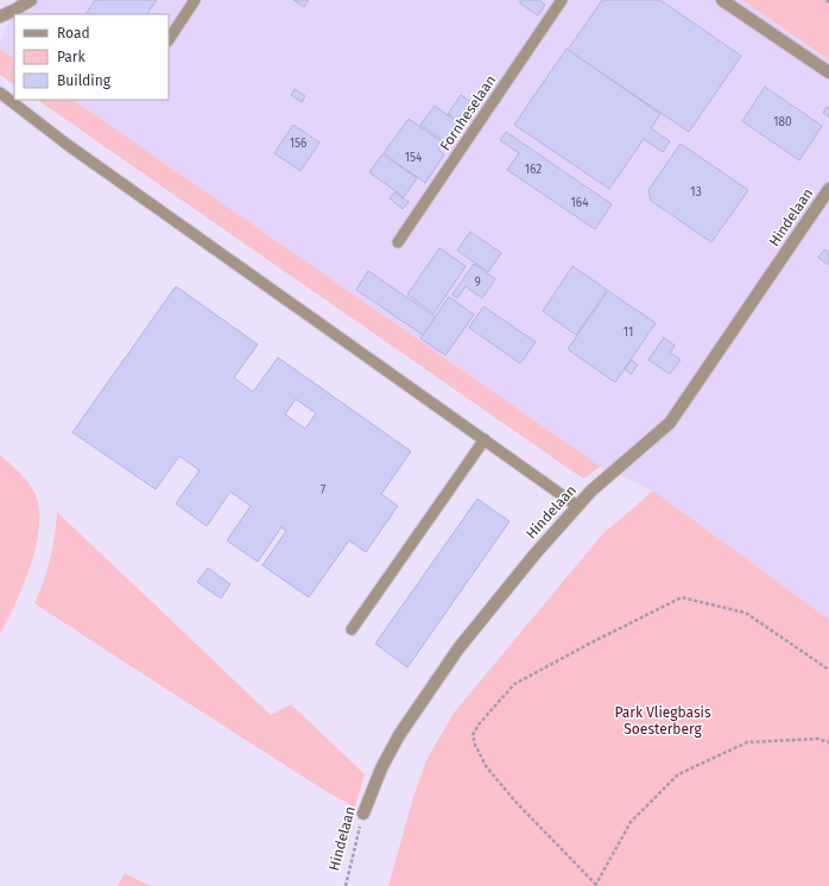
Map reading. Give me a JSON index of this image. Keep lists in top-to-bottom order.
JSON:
{
  "streets": {
    "street": ["Hindelaan"],
    "lane": ["Fornheselaan"]
  },
  "parks": ["Park Vliegbasis Soesterberg"],
  "house_numbers": [
    "180",
    "156",
    "154",
    "162",
    "13",
    "164",
    "9",
    "11",
    "7"
  ],
  "legend": ["Road", "Park", "Building"]
}
